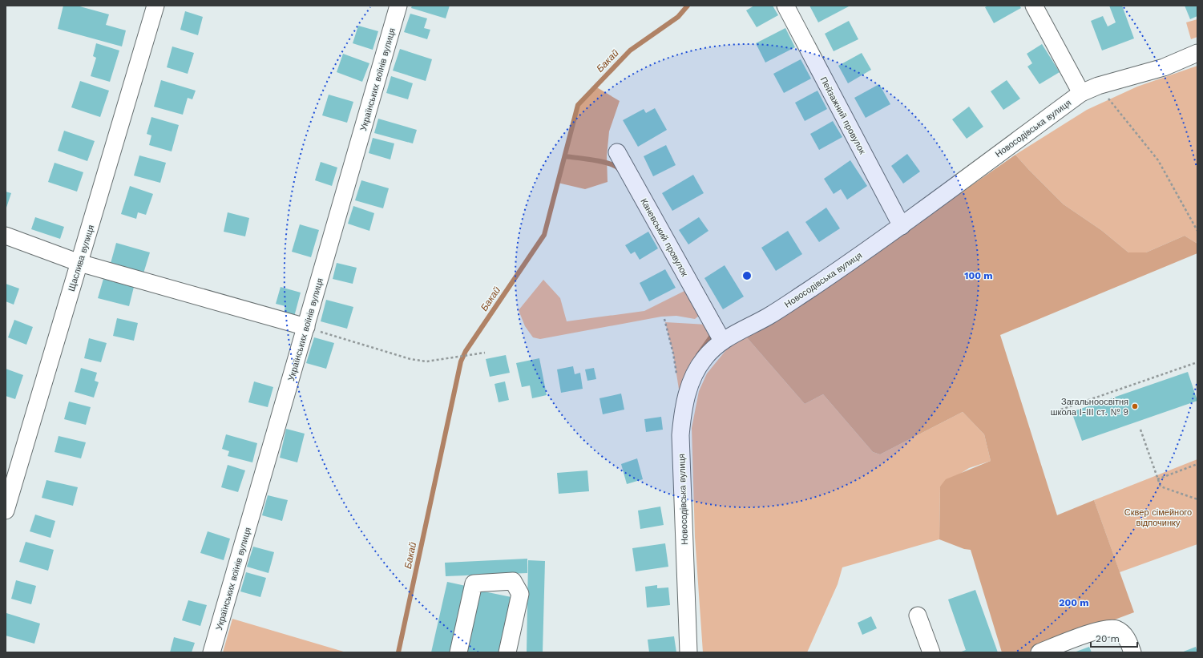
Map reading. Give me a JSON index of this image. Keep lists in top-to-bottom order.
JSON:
{
  "streets": {
    "street": [
      "Українських воїнів вулиця",
      "Пейзажний провулок",
      "Новосодівська вулиця",
      "Каневський провулок",
      "Щаслива вулиця"
    ]
  },
  "crossings": [
    ["Пейзажний провулок", "Новосодівська вулиця"],
    ["Новосодівська вулиця", "Каневський провулок"]
  ],
  "water": ["Бакай"],
  "parks": ["Сквер сімейного відпочинку"],
  "places": ["Загальноосвітня школа І-ІІІ ст. № 9"],
  "scale_bar": "20 m",
  "rings": ["100 m", "200 m"]
}
